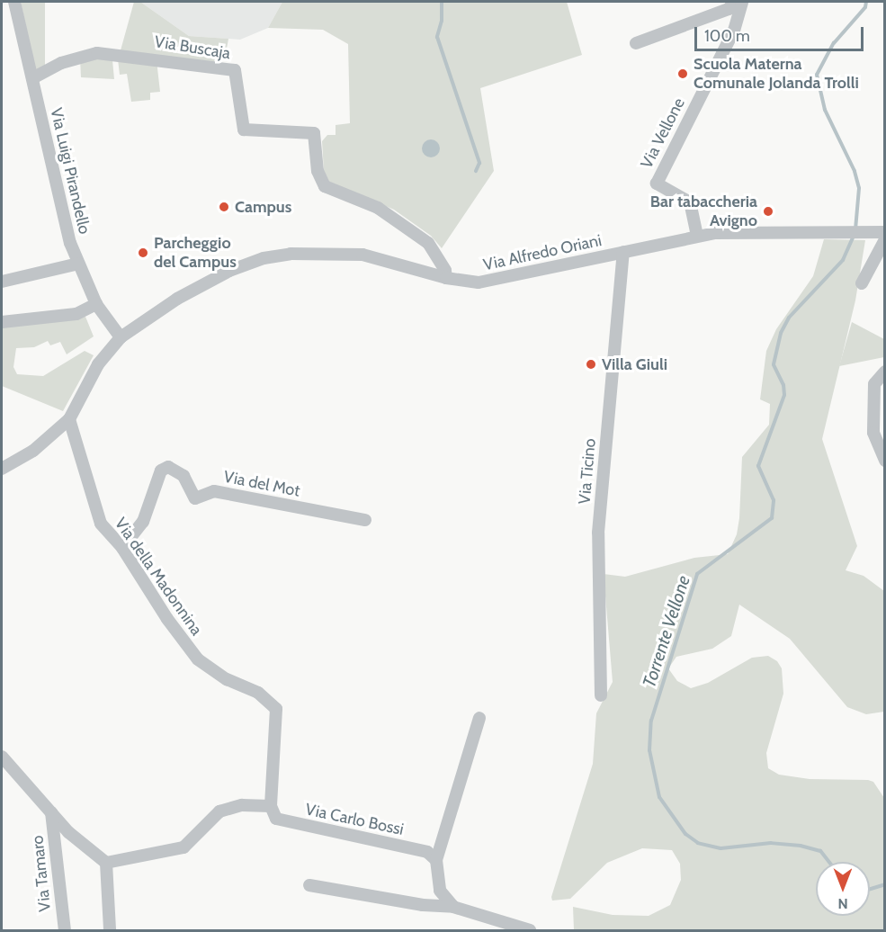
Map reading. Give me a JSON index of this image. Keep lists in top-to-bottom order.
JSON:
{
  "streets": {
    "street": [
      "Via Buscaja",
      "Via Vellone",
      "Via Luigi Pirandello",
      "Via Alfredo Oriani",
      "Via Ticino",
      "Via del Mot",
      "Via della Madonnina",
      "Via Carlo Bossi",
      "Via Tamaro"
    ]
  },
  "crossings": [
    ["Via Buscaja", "Via Luigi Pirandello"],
    ["Via Buscaja", "Via Alfredo Oriani"],
    ["Via Vellone", "Via Alfredo Oriani"],
    ["Via Luigi Pirandello", "Via Alfredo Oriani"],
    ["Via Alfredo Oriani", "Via Ticino"],
    ["Via Alfredo Oriani", "Via della Madonnina"],
    ["Via del Mot", "Via della Madonnina"],
    ["Via della Madonnina", "Via Carlo Bossi"]
  ],
  "water": ["Torrente Vellone"],
  "places": [
    "Scuola Materna Comunale Jolanda Trolli",
    "Campus",
    "Bar tabaccheria Avigno",
    "Parcheggio del Campus",
    "Villa Giuli"
  ],
  "scale_bar": "100 m",
  "north": "bottom"
}
